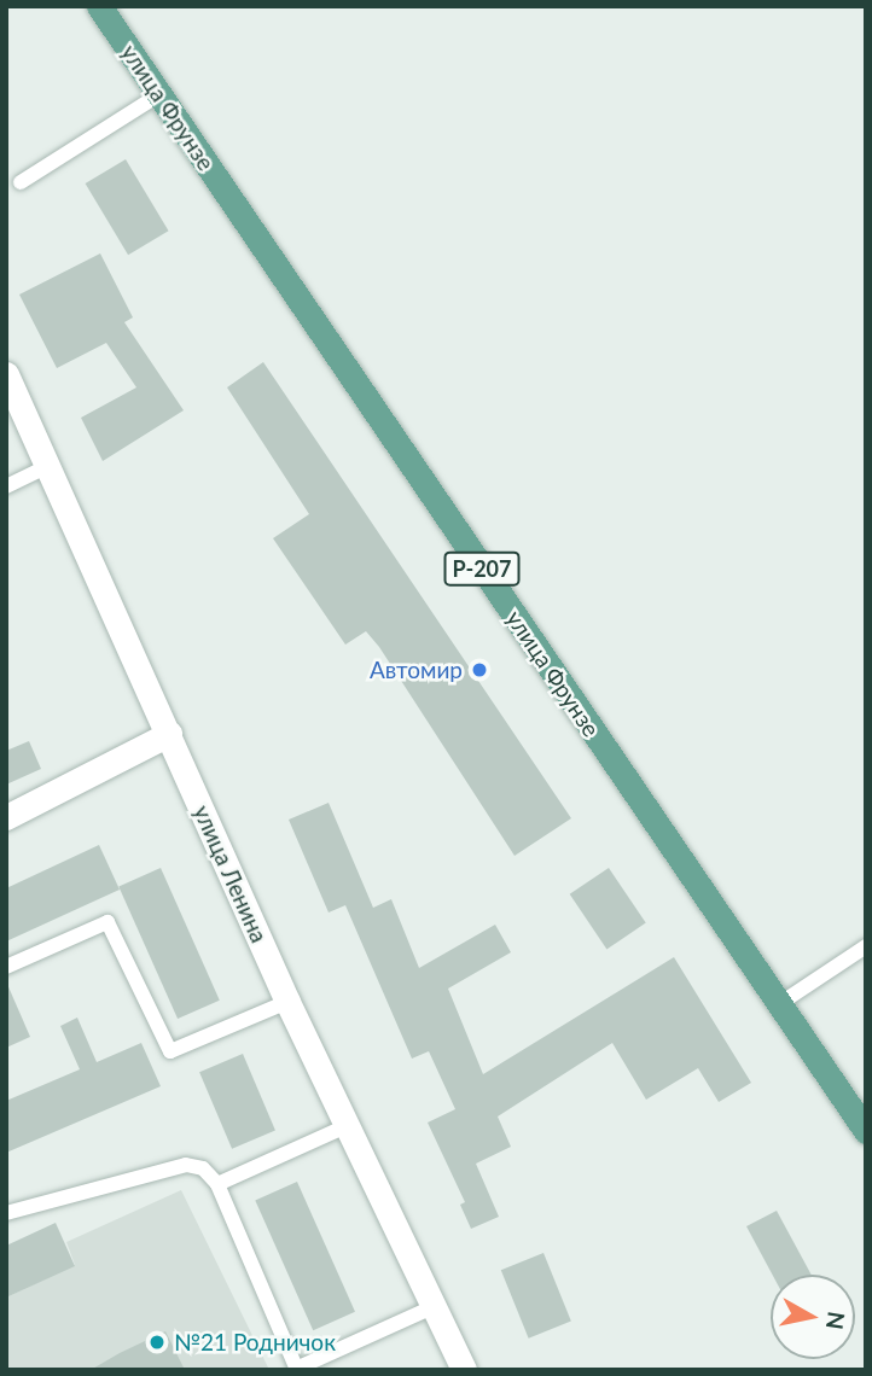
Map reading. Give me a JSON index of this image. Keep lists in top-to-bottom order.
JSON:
{
  "streets": {
    "main road": ["улица Фрунзе", "Р-207"],
    "street": ["улица Ленина"]
  },
  "places": ["Автомир", "№21 Родничок"],
  "north": "right"
}
